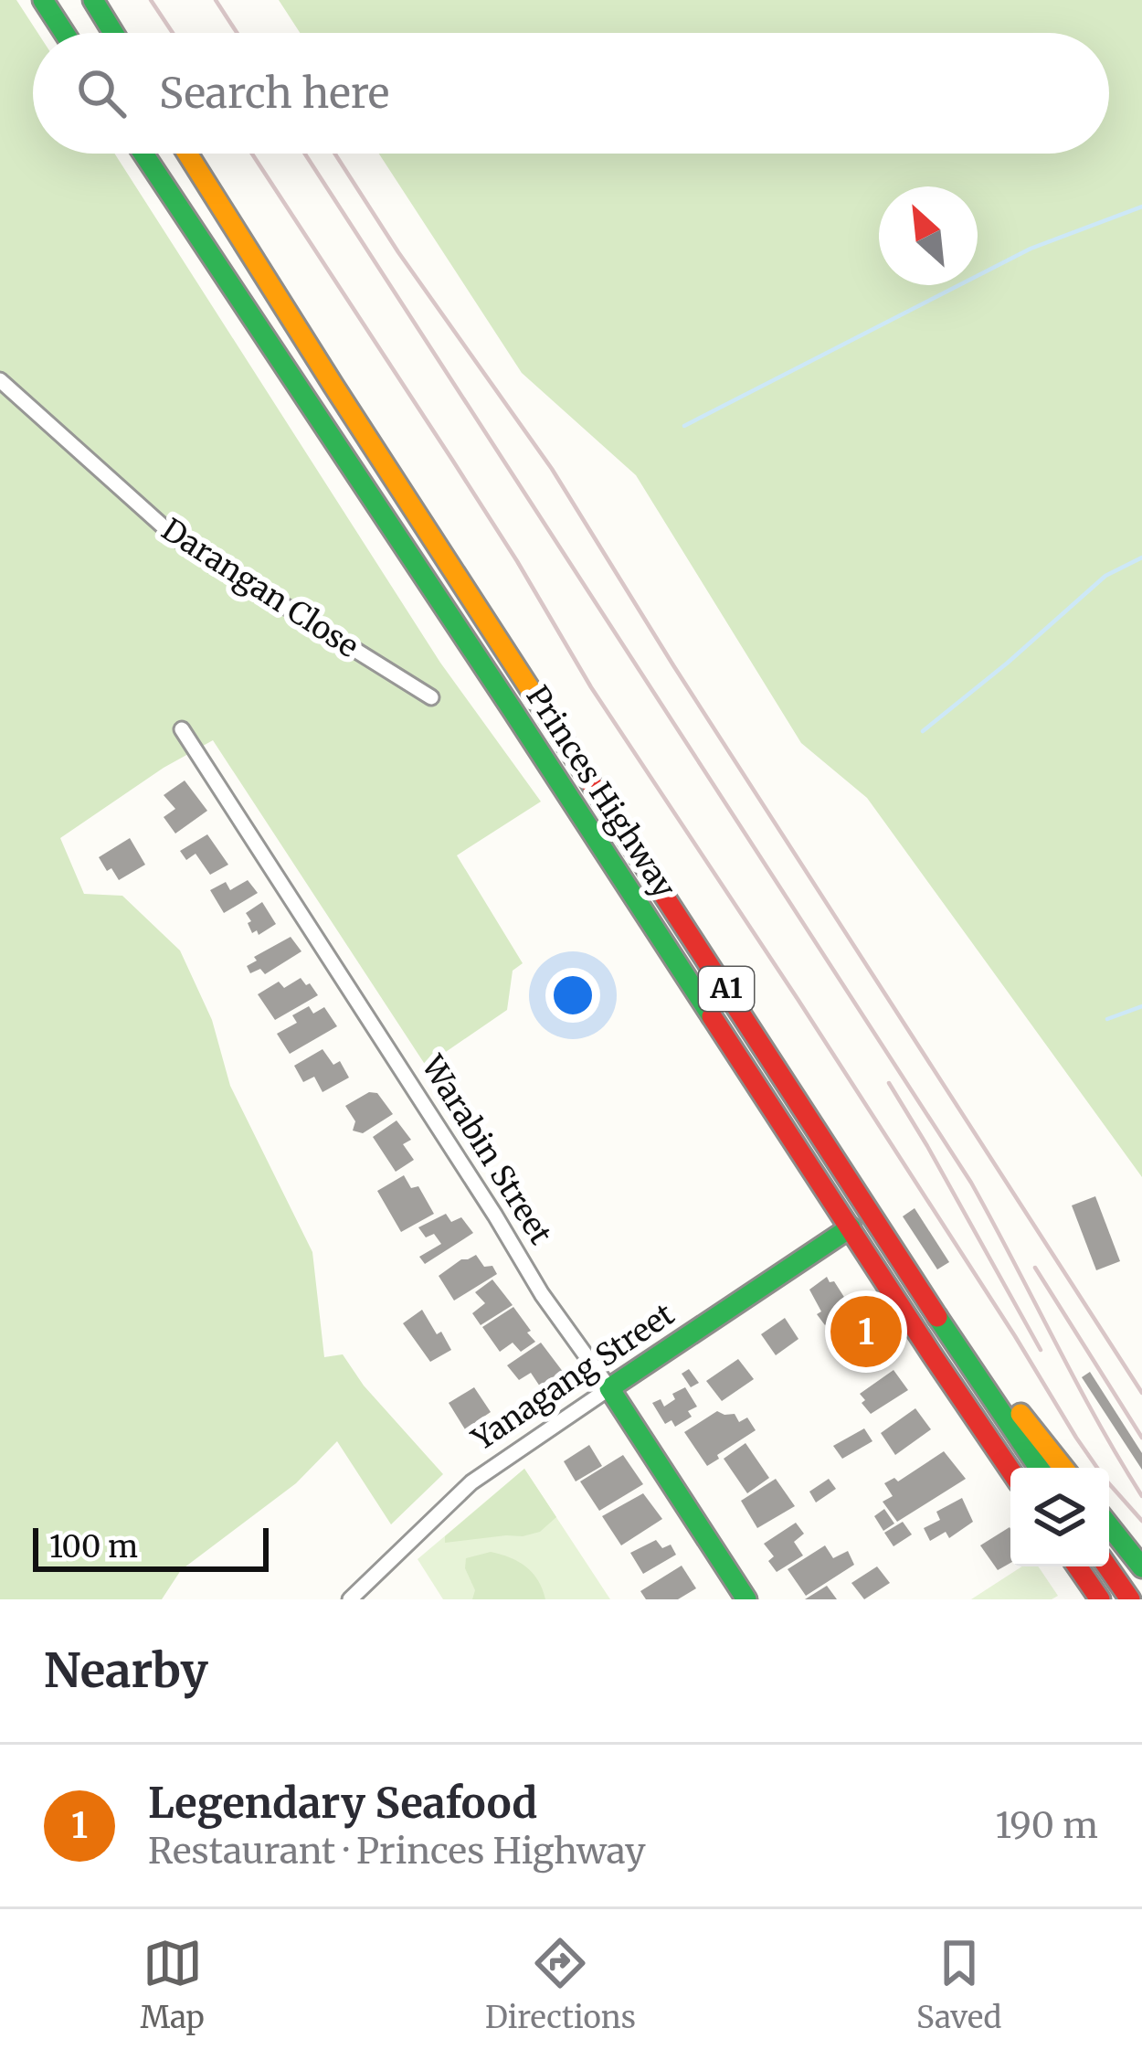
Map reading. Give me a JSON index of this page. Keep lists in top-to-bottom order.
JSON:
{
  "streets": {
    "main road": [
      "Princes Highway",
      "A1",
      "Warabin Street",
      "Yanagang Street"
    ],
    "street": ["Darangan Close"]
  },
  "crossings": [
    ["Princes Highway", "Yanagang Street"],
    ["Warabin Street", "Yanagang Street"]
  ],
  "scale_bar": "100 m",
  "north": "top left",
  "page": {
    "search": "Search here",
    "pins": "1",
    "scale": "100 m",
    "heading": "Nearby",
    "list": [
      {
        "mark": "1",
        "name": "Legendary Seafood",
        "note": "Restaurant · Princes Highway",
        "value": "190 m"
      }
    ],
    "nav": ["Map", "Directions", "Saved"]
  }
}
